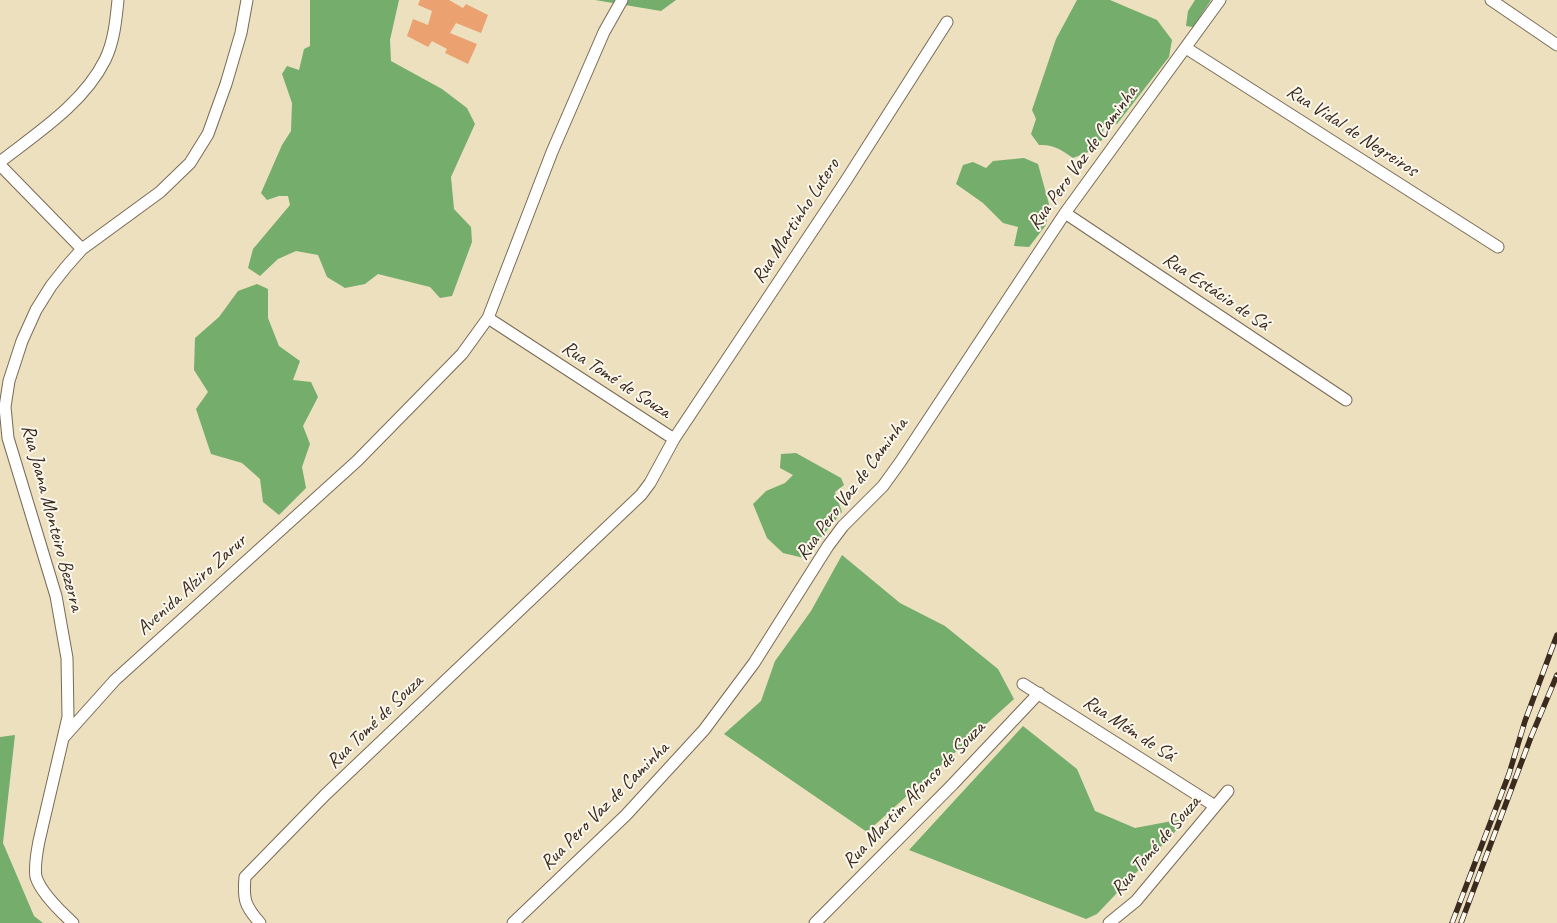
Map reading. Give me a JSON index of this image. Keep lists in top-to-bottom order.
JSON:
{
  "streets": {
    "street": [
      "Rua Vidal de Negreiros",
      "Rua Pero Vaz de Caminha",
      "Rua Martinho Lutero",
      "Rua Estácio de Sá",
      "Rua Tomé de Souza",
      "Rua Joana Monteiro Bezerra",
      "Avenida Alziro Zarur",
      "Rua Mém de Sá",
      "Rua Martim Afonso de Souza"
    ]
  },
  "crossings": [
    ["Rua Vidal de Negreiros", "Rua Pero Vaz de Caminha"],
    ["Rua Pero Vaz de Caminha", "Rua Estácio de Sá"],
    ["Rua Martinho Lutero", "Rua Tomé de Souza"],
    ["Rua Tomé de Souza", "Avenida Alziro Zarur"],
    ["Rua Tomé de Souza", "Rua Mém de Sá"],
    ["Rua Joana Monteiro Bezerra", "Avenida Alziro Zarur"],
    ["Rua Mém de Sá", "Rua Martim Afonso de Souza"]
  ]
}
